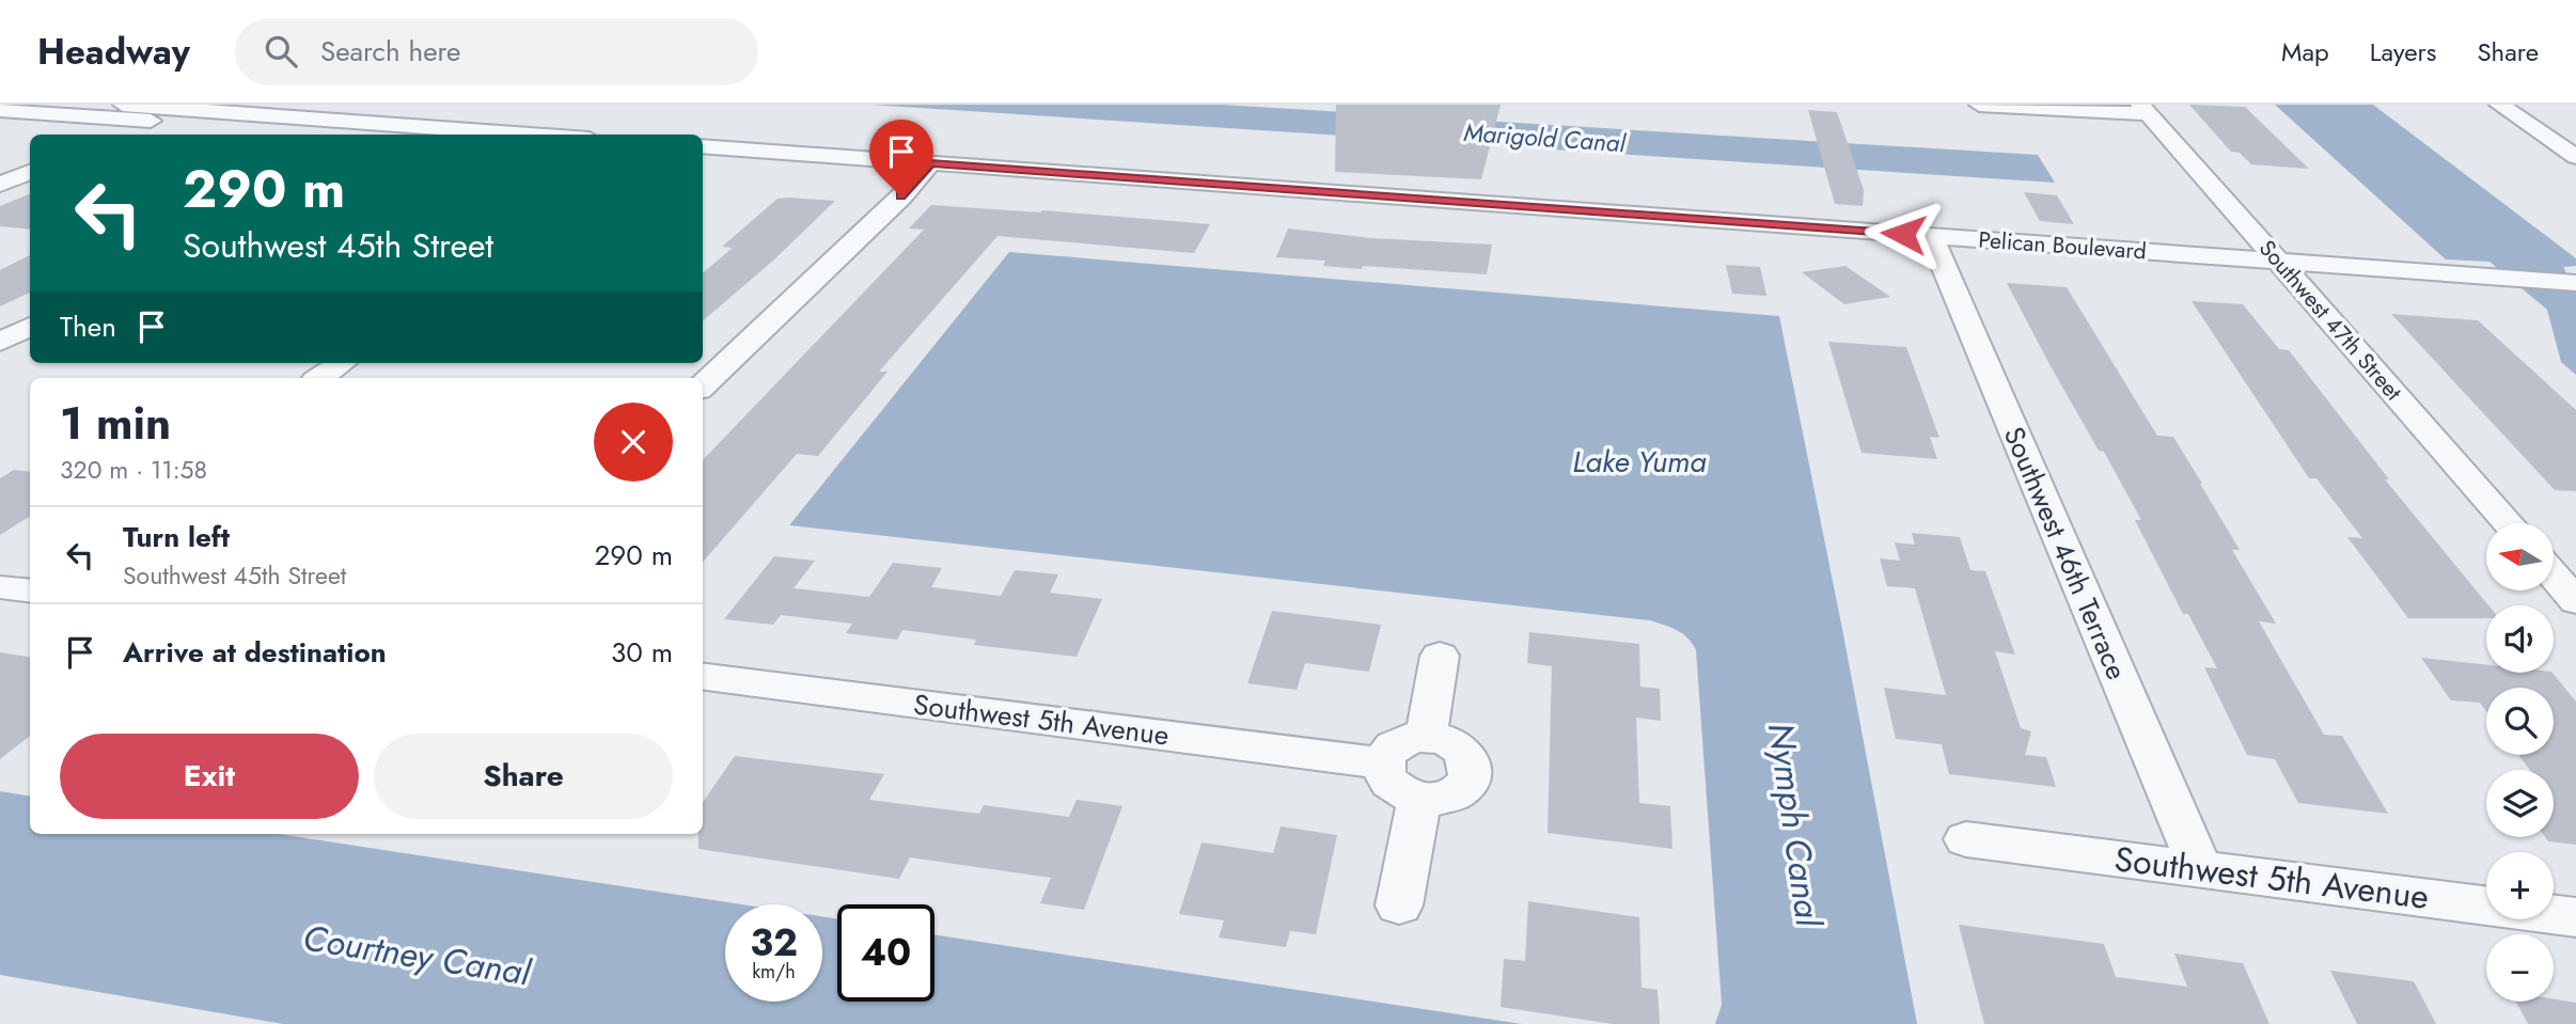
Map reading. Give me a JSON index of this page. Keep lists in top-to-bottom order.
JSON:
{
  "streets": {
    "street": [
      "Pelican Boulevard",
      "Southwest 47th Street",
      "Southwest 46th Terrace",
      "Southwest 5th Avenue"
    ]
  },
  "crossings": [
    ["Pelican Boulevard", "Southwest 47th Street"],
    ["Pelican Boulevard", "Southwest 46th Terrace"],
    ["Southwest 46th Terrace", "Southwest 5th Avenue"]
  ],
  "water": [
    "Marigold Canal",
    "Lake Yuma",
    "Nymph Canal",
    "Courtney Canal"
  ],
  "north": "left",
  "page": {
    "header": "Headway",
    "search": "Search here",
    "nav": ["Map", "Layers", "Share"],
    "turn": ["290 m", "Southwest 45th Street"],
    "then": "Then",
    "heading": ["1 min", "320 m · 11:58"],
    "list": [
      {
        "name": "Turn left",
        "note": "Southwest 45th Street",
        "value": "290 m"
      },
      {
        "name": "Arrive at destination",
        "value": "30 m"
      }
    ],
    "map_buttons": ["+", "−"],
    "buttons": ["Exit", "Share"],
    "speed": "32 km/h",
    "limit": "40"
  }
}
